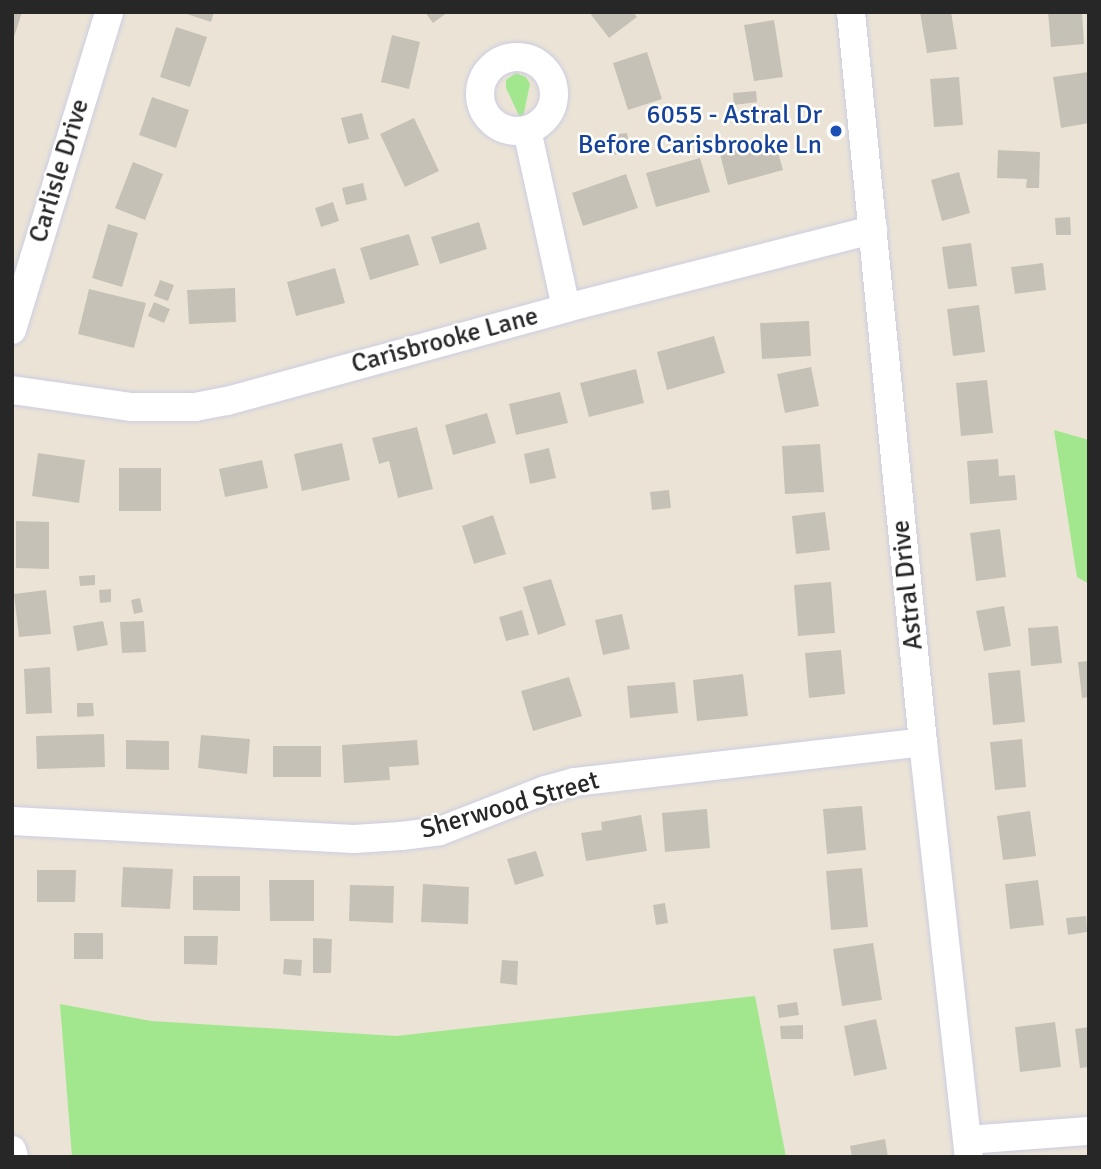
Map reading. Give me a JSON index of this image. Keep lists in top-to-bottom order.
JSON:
{
  "streets": {
    "street": [
      "Carlisle Drive",
      "Carisbrooke Lane",
      "Astral Drive",
      "Sherwood Street"
    ]
  },
  "crossings": [
    ["Carisbrooke Lane", "Astral Drive"],
    ["Astral Drive", "Sherwood Street"]
  ],
  "places": ["6055 - Astral Dr Before Carisbrooke Ln"]
}
